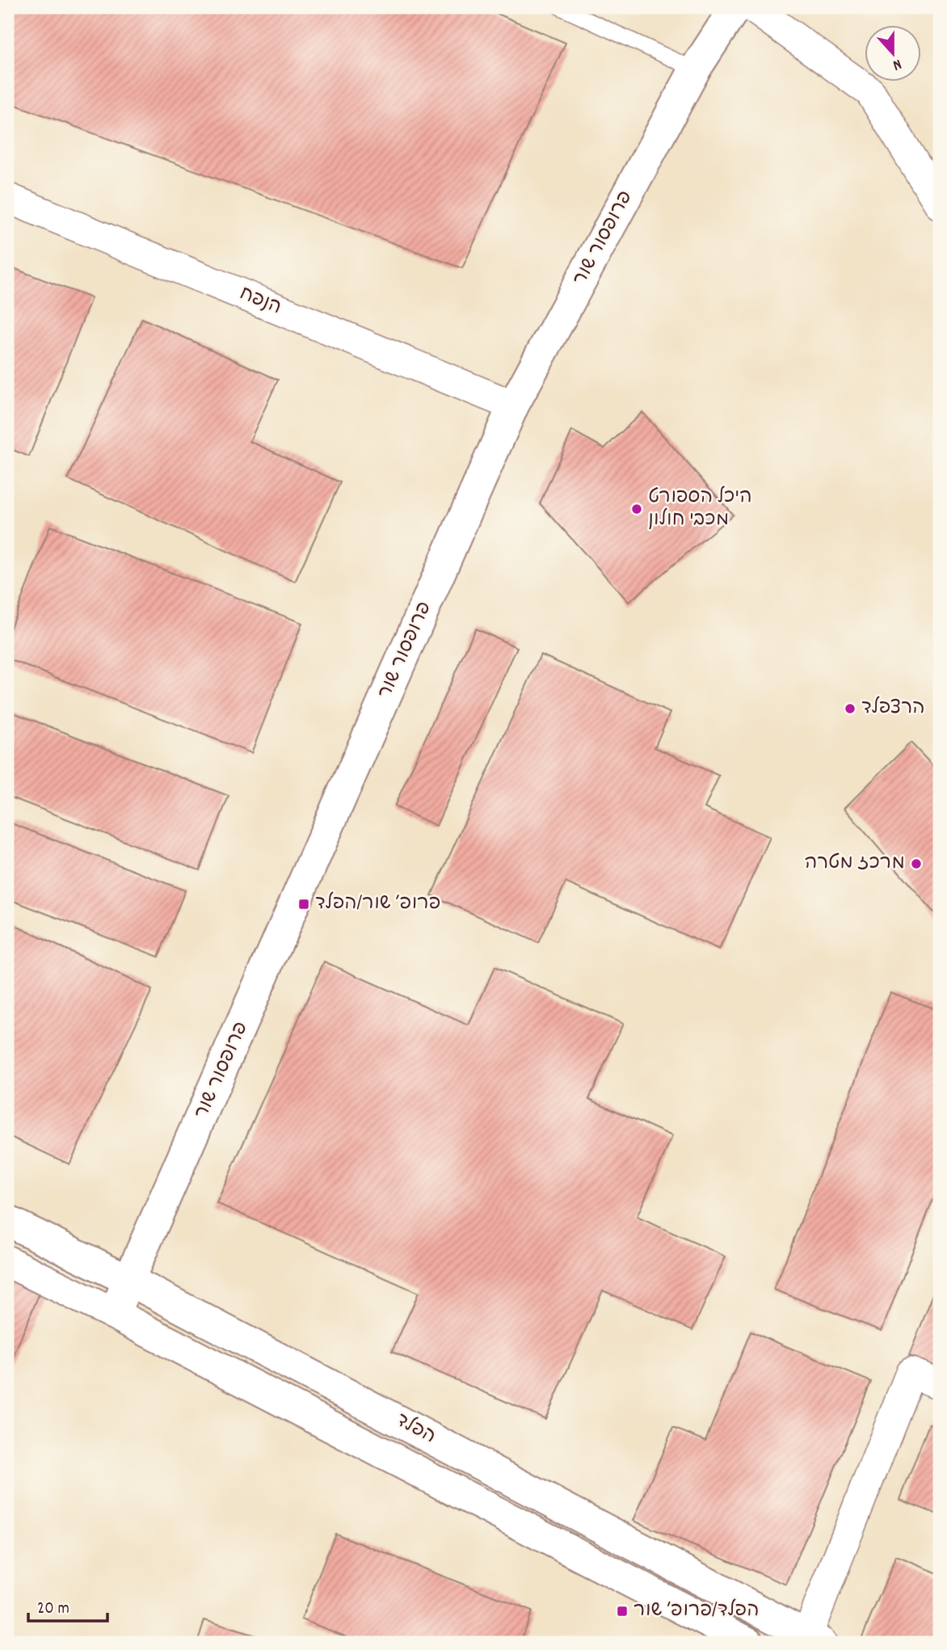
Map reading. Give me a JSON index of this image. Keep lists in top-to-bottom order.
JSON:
{
  "streets": {
    "street": ["פרופסור שור", "הנפח", "הפלד"]
  },
  "crossings": [
    ["פרופסור שור", "הנפח"],
    ["פרופסור שור", "הפלד"]
  ],
  "places": {
    "other": ["היכל הספורט מכבי חולון", "הרצפלד", "מרכז מטרה"],
    "transit": ["פרופ׳ שור/הפלד", "הפלד/פרופ׳ שור"]
  },
  "scale_bar": "20 m",
  "north": "bottom"
}
